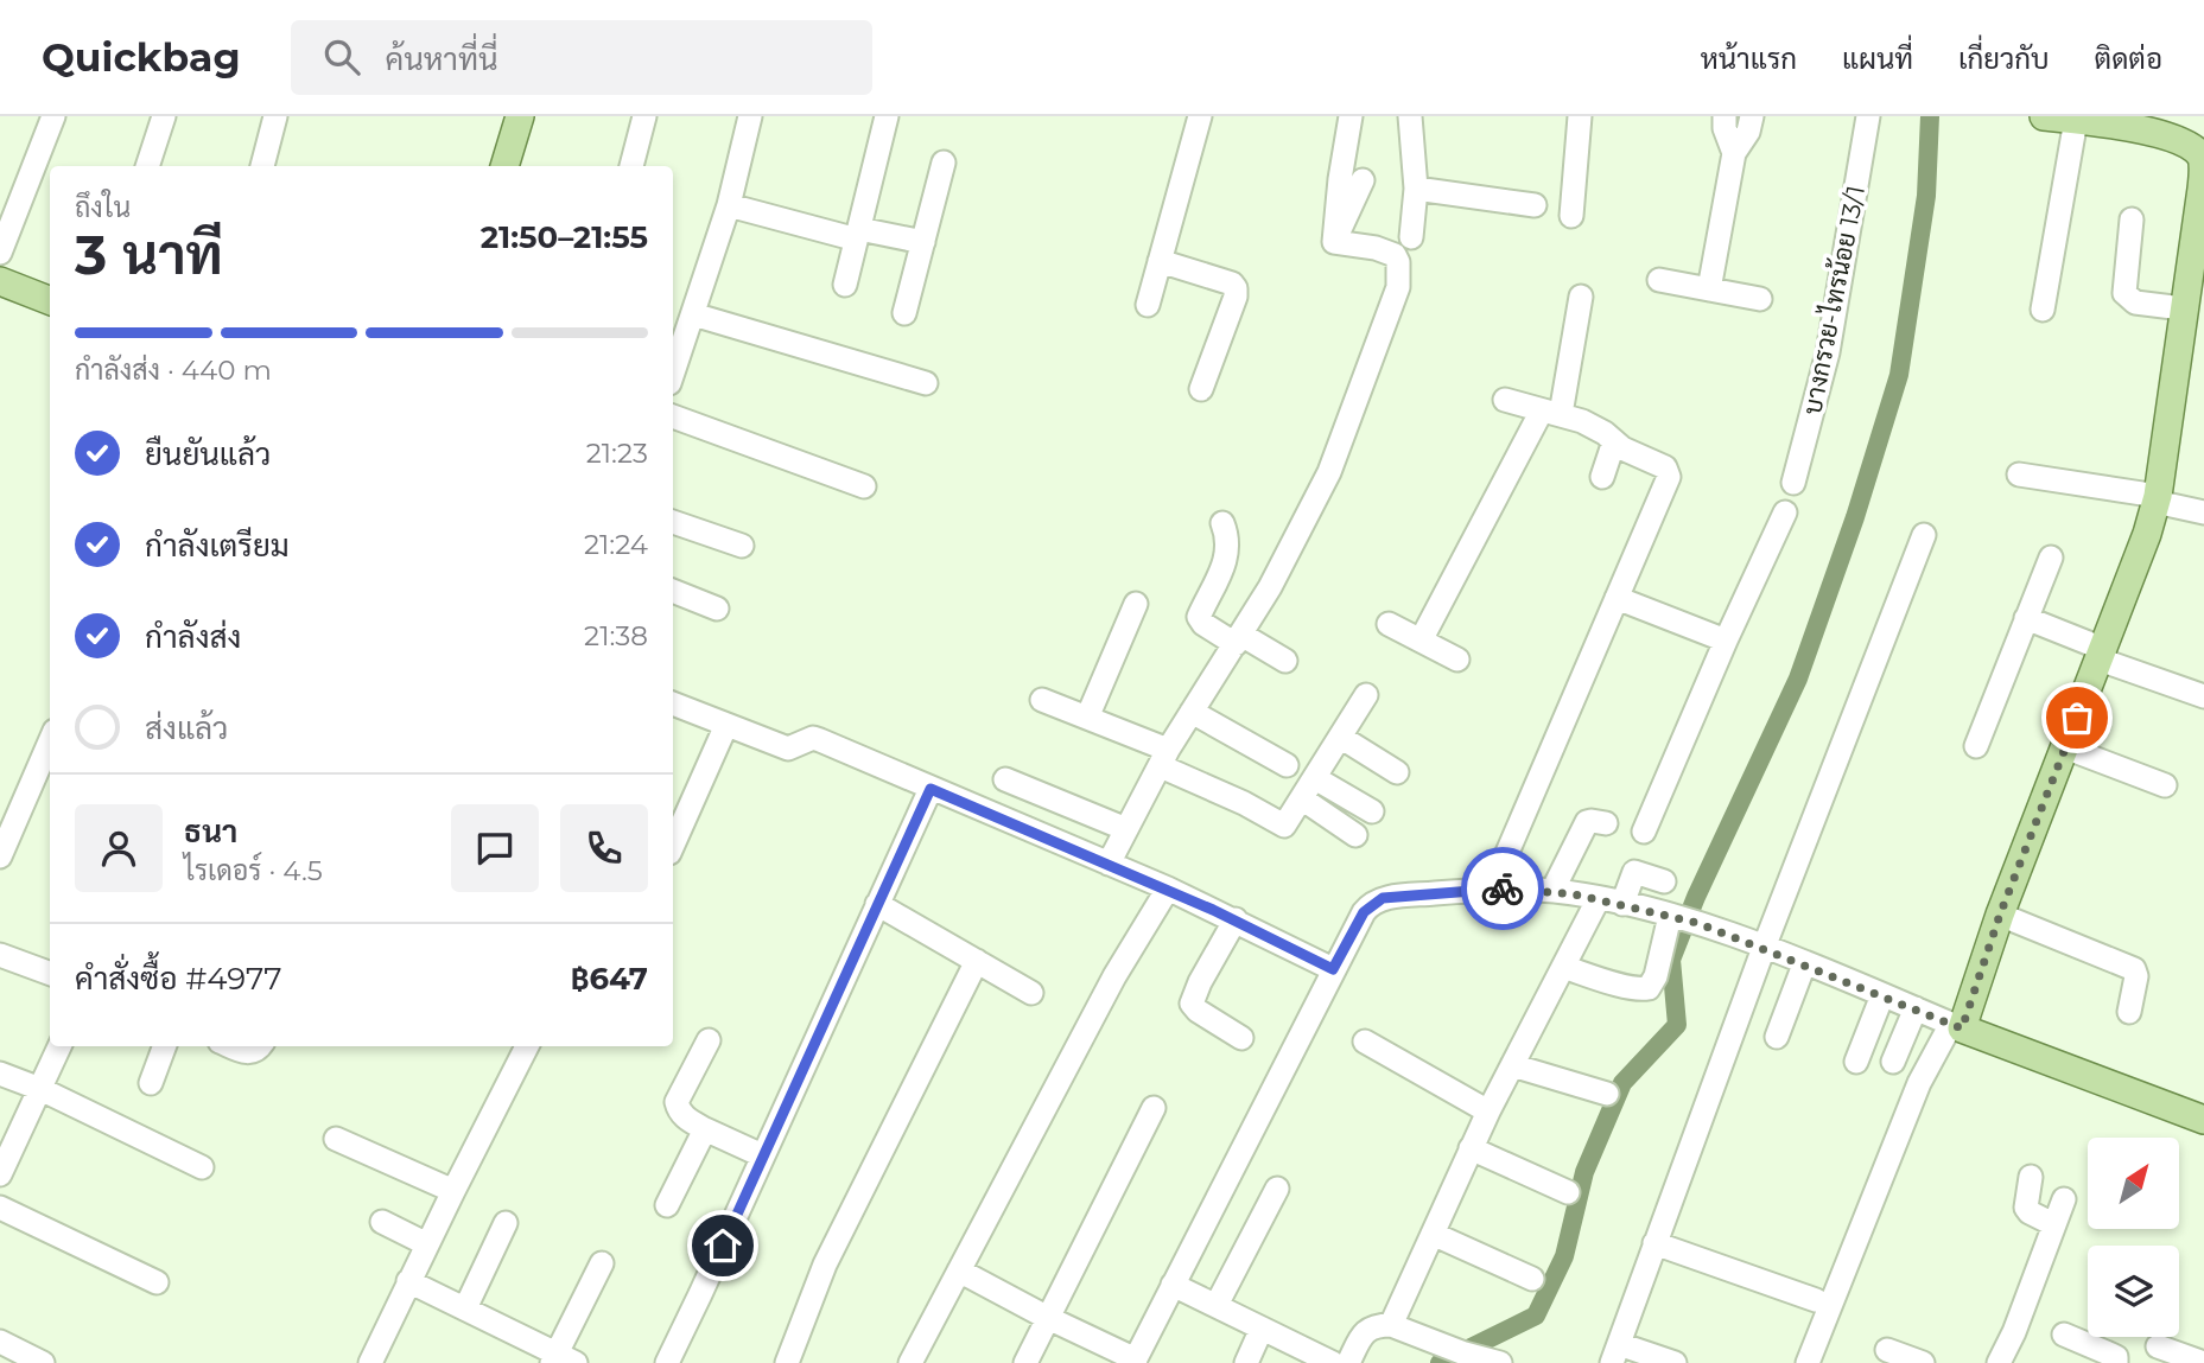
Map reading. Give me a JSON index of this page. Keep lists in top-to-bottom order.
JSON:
{
  "streets": {
    "street": ["บางกรวย-ไทรน้อย 13/1"]
  },
  "north": "top right",
  "page": {
    "header": "Quickbag",
    "search": "ค้นหาที่นี่",
    "nav": [
      "หน้าแรก",
      "แผนที่",
      "เกี่ยวกับ",
      "ติดต่อ"
    ],
    "heading": ["3 นาที", "ถึงใน", "21:50–21:55"],
    "panel": [
      "ธนา",
      "ไรเดอร์ · 4.5",
      "คำสั่งซื้อ #4977",
      "฿647"
    ],
    "bar": "กำลังส่ง · 440 m",
    "list": [
      ["ยืนยันแล้ว", "21:23"],
      ["กำลังเตรียม", "21:24"],
      ["กำลังส่ง", "21:38"],
      "ส่งแล้ว"
    ]
  }
}
